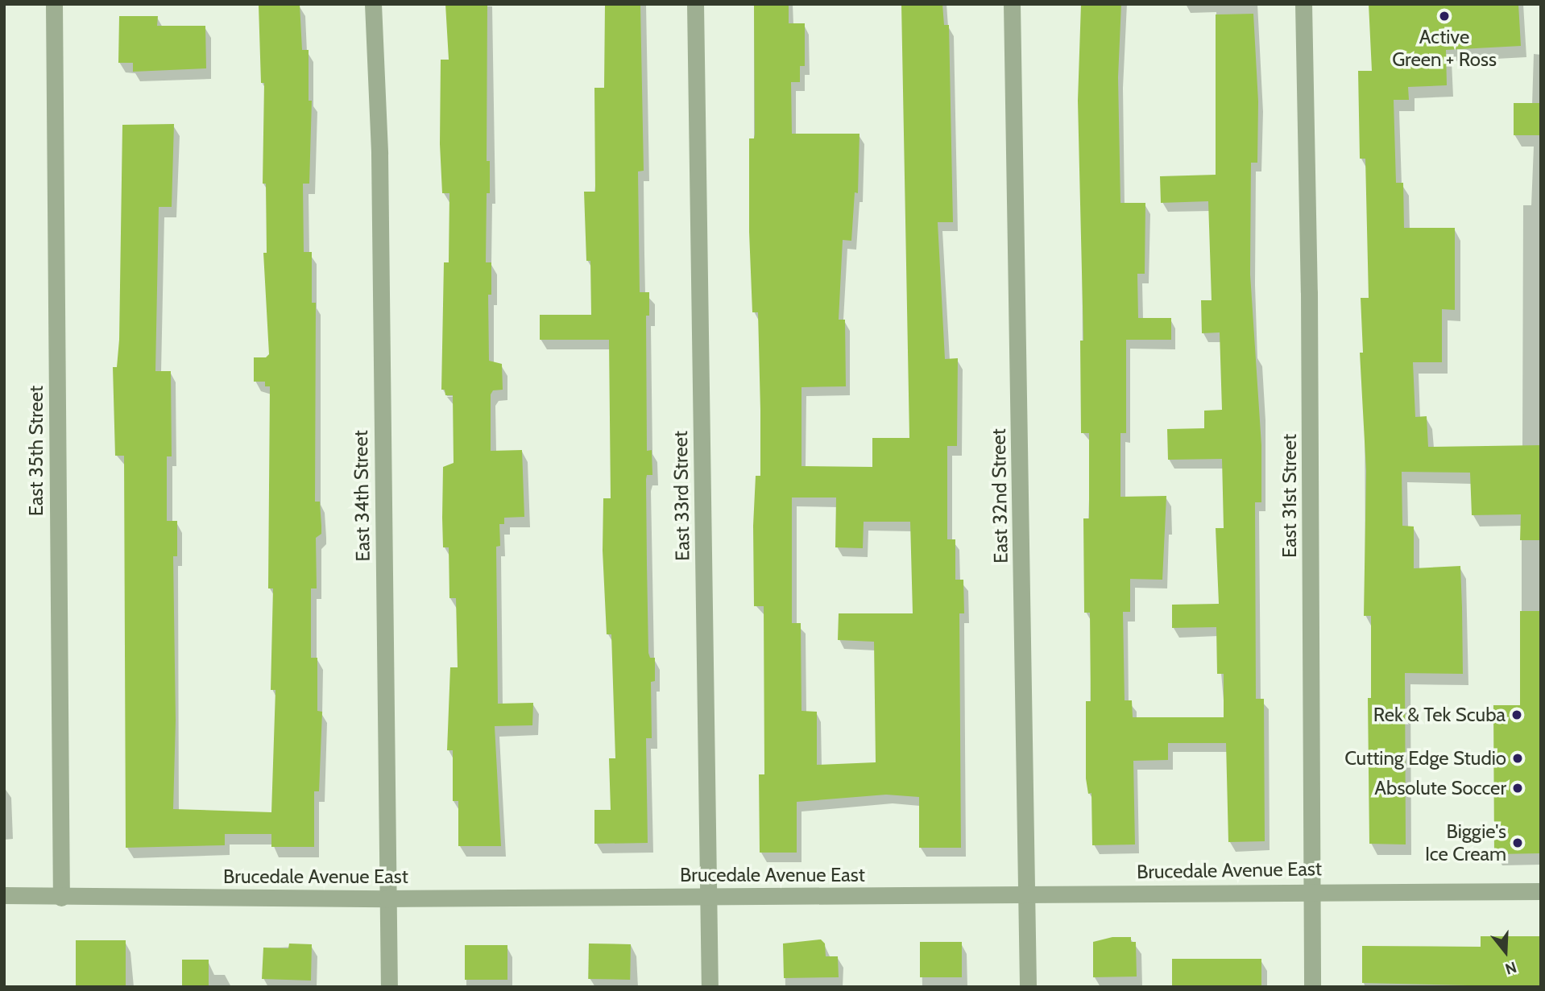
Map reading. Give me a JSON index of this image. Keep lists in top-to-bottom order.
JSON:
{
  "streets": {
    "street": [
      "East 35th Street",
      "East 34th Street",
      "East 33rd Street",
      "East 32nd Street",
      "East 31st Street",
      "Brucedale Avenue East"
    ]
  },
  "crossings": [
    ["East 35th Street", "Brucedale Avenue East"],
    ["East 34th Street", "Brucedale Avenue East"],
    ["East 33rd Street", "Brucedale Avenue East"],
    ["East 32nd Street", "Brucedale Avenue East"],
    ["East 31st Street", "Brucedale Avenue East"]
  ],
  "places": [
    "Active Green + Ross",
    "Rek & Tek Scuba",
    "Cutting Edge Studio",
    "Absolute Soccer",
    "Biggie's Ice Cream"
  ],
  "north": "bottom"
}
